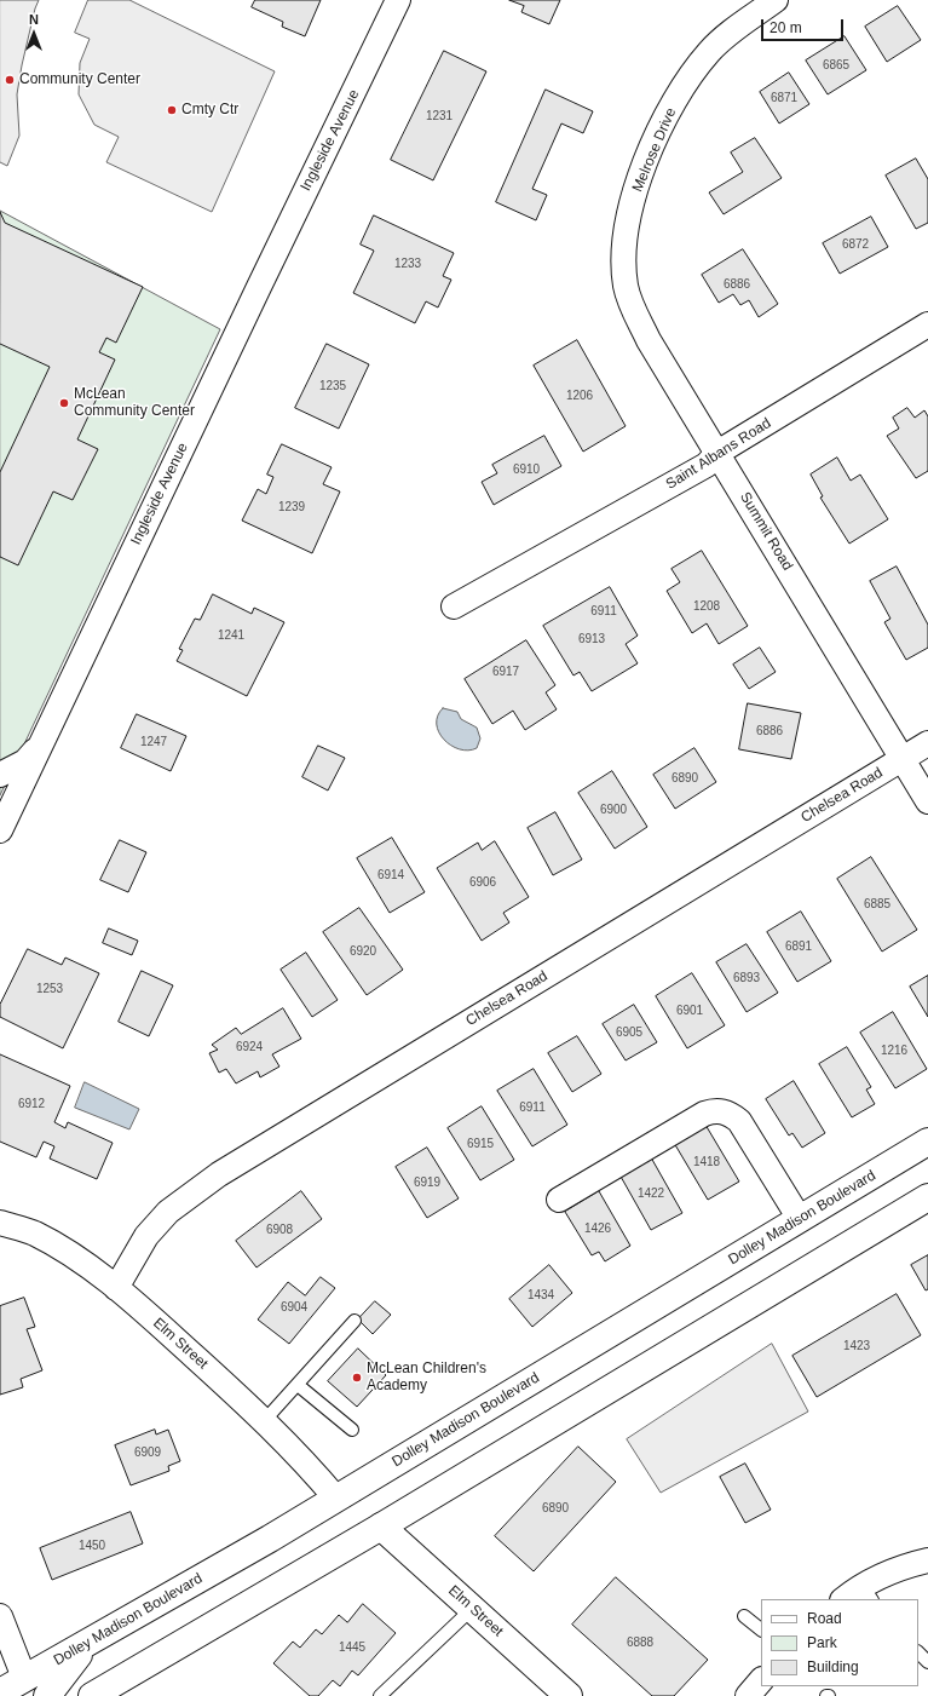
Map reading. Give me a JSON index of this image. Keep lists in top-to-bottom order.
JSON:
{
  "streets": {
    "main road": ["Dolley Madison Boulevard", "Elm Street"],
    "street": [
      "Ingleside Avenue",
      "Melrose Drive",
      "Saint Albans Road",
      "Summit Road",
      "Chelsea Road"
    ]
  },
  "crossings": [
    ["Melrose Drive", "Summit Road"],
    ["Saint Albans Road", "Summit Road"],
    ["Summit Road", "Chelsea Road"],
    ["Chelsea Road", "Elm Street"],
    ["Dolley Madison Boulevard", "Elm Street"]
  ],
  "places": [
    "Community Center",
    "Cmty Ctr",
    "McLean Community Center",
    "McLean Children's Academy"
  ],
  "house_numbers": [
    "6865",
    "6871",
    "1231",
    "6872",
    "1233",
    "6886",
    "1235",
    "1206",
    "6910",
    "1239",
    "1208",
    "6911",
    "1241",
    "6913",
    "6917",
    "6886",
    "1247",
    "6890",
    "6900",
    "6914",
    "6906",
    "6885",
    "6891",
    "6920",
    "6893",
    "1253",
    "6901",
    "6905",
    "6924",
    "1216",
    "6912",
    "6911",
    "6915",
    "1418",
    "6919",
    "1422",
    "1426",
    "6908",
    "1434",
    "6904",
    "1423",
    "6909",
    "6890",
    "1450",
    "6888",
    "1445"
  ],
  "legend": ["Road", "Park", "Building"],
  "scale_bar": "20 m",
  "north": "top"
}
